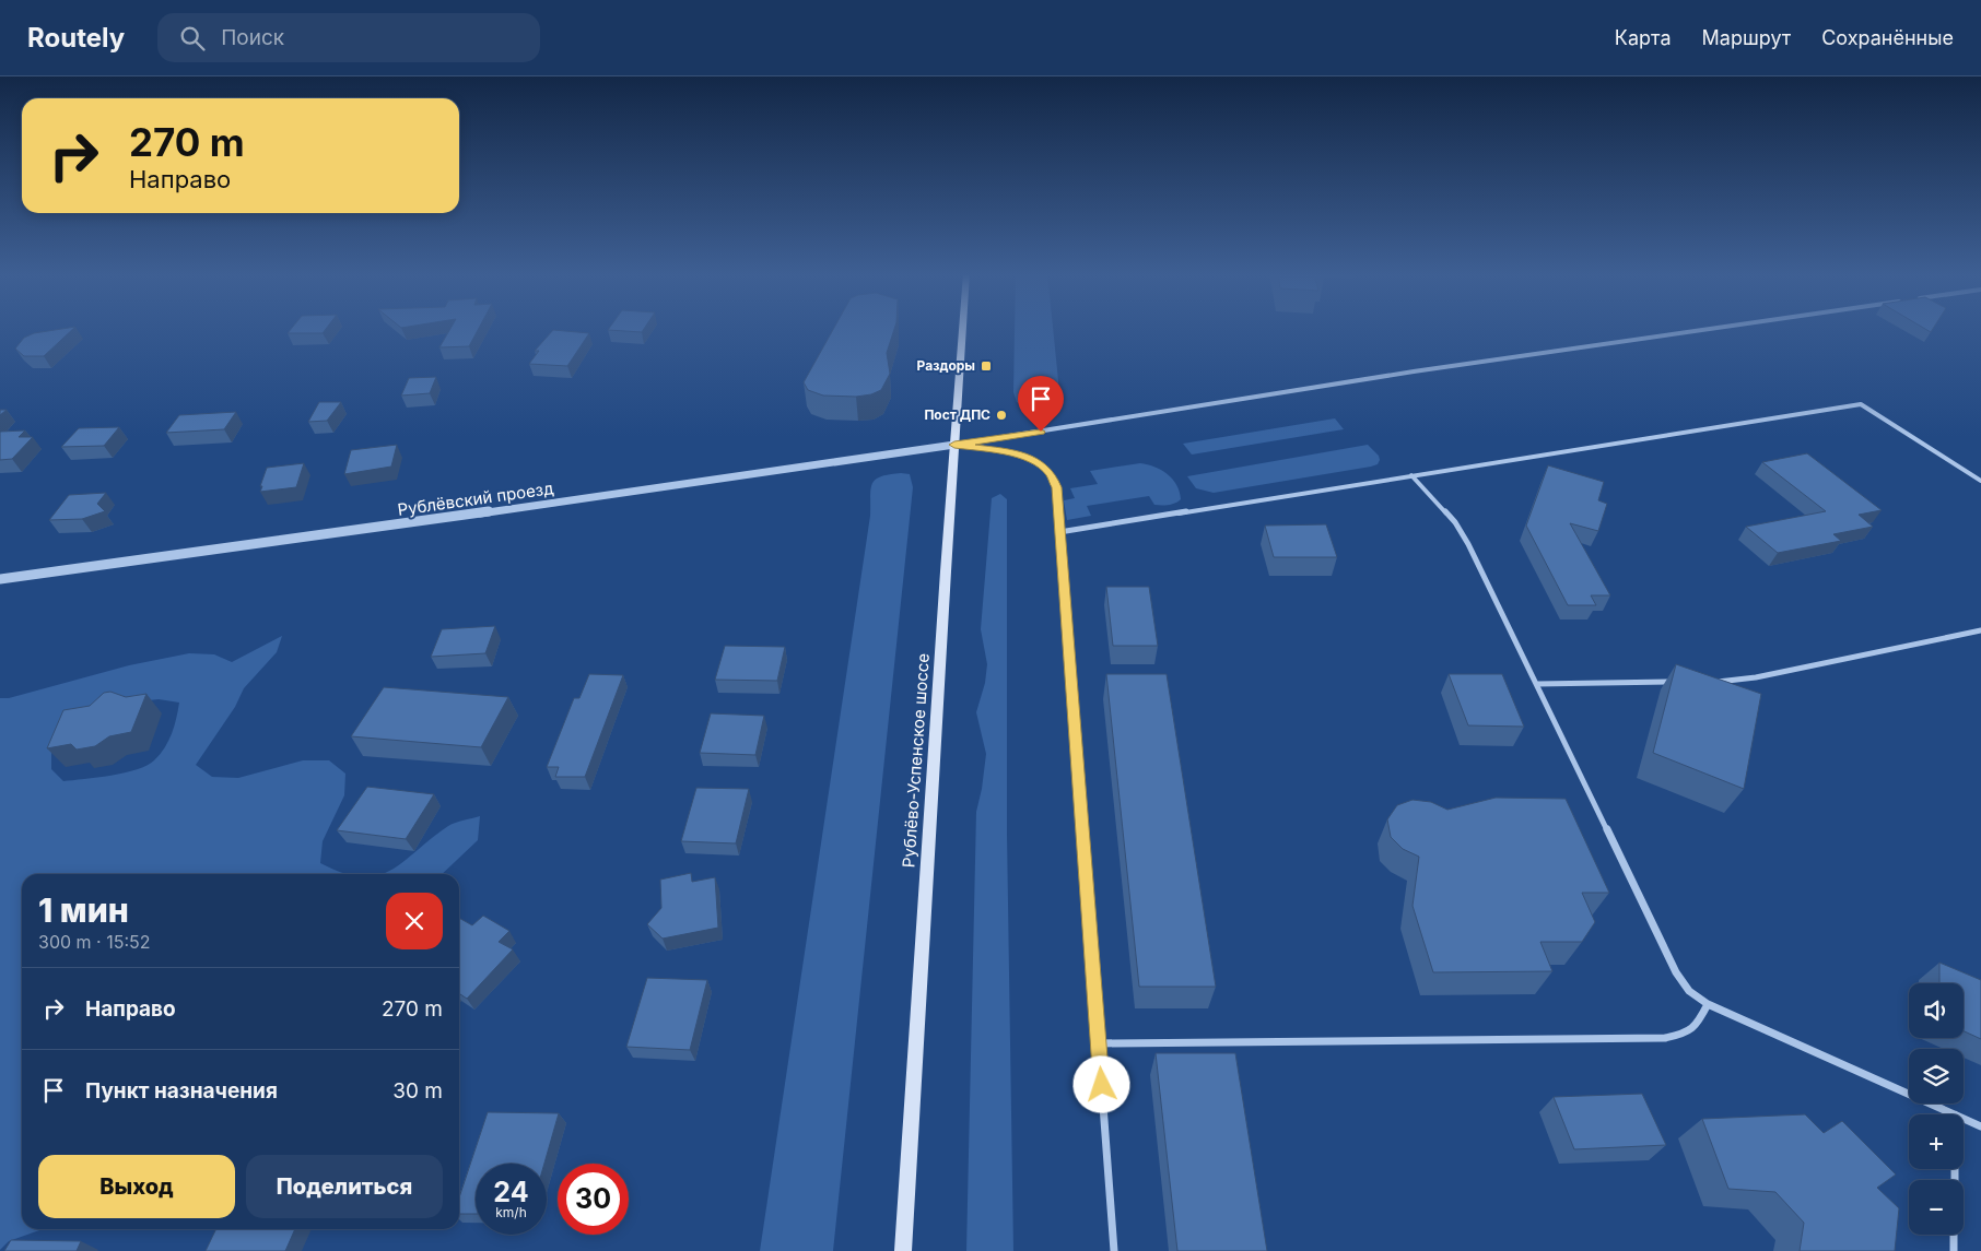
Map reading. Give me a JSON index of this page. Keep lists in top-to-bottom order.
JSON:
{
  "streets": {
    "main road": ["Рублёво-Успенское шоссе"],
    "street": ["Рублёвский проезд"]
  },
  "crossings": [
    ["Рублёвский проезд", "Рублёво-Успенское шоссе"]
  ],
  "places": {
    "transit": ["Раздоры"],
    "other": ["Пост ДПС"]
  },
  "page": {
    "header": "Routely",
    "search": "Поиск",
    "nav": ["Карта", "Маршрут", "Сохранённые"],
    "turn": ["270 m", "Направо"],
    "heading": ["1 мин", "300 m · 15:52"],
    "list": [
      {
        "name": "Направо",
        "value": "270 m"
      },
      {
        "name": "Пункт назначения",
        "value": "30 m"
      }
    ],
    "map_buttons": ["+", "−"],
    "buttons": ["Выход", "Поделиться"],
    "speed": "24 km/h",
    "limit": "30"
  }
}
